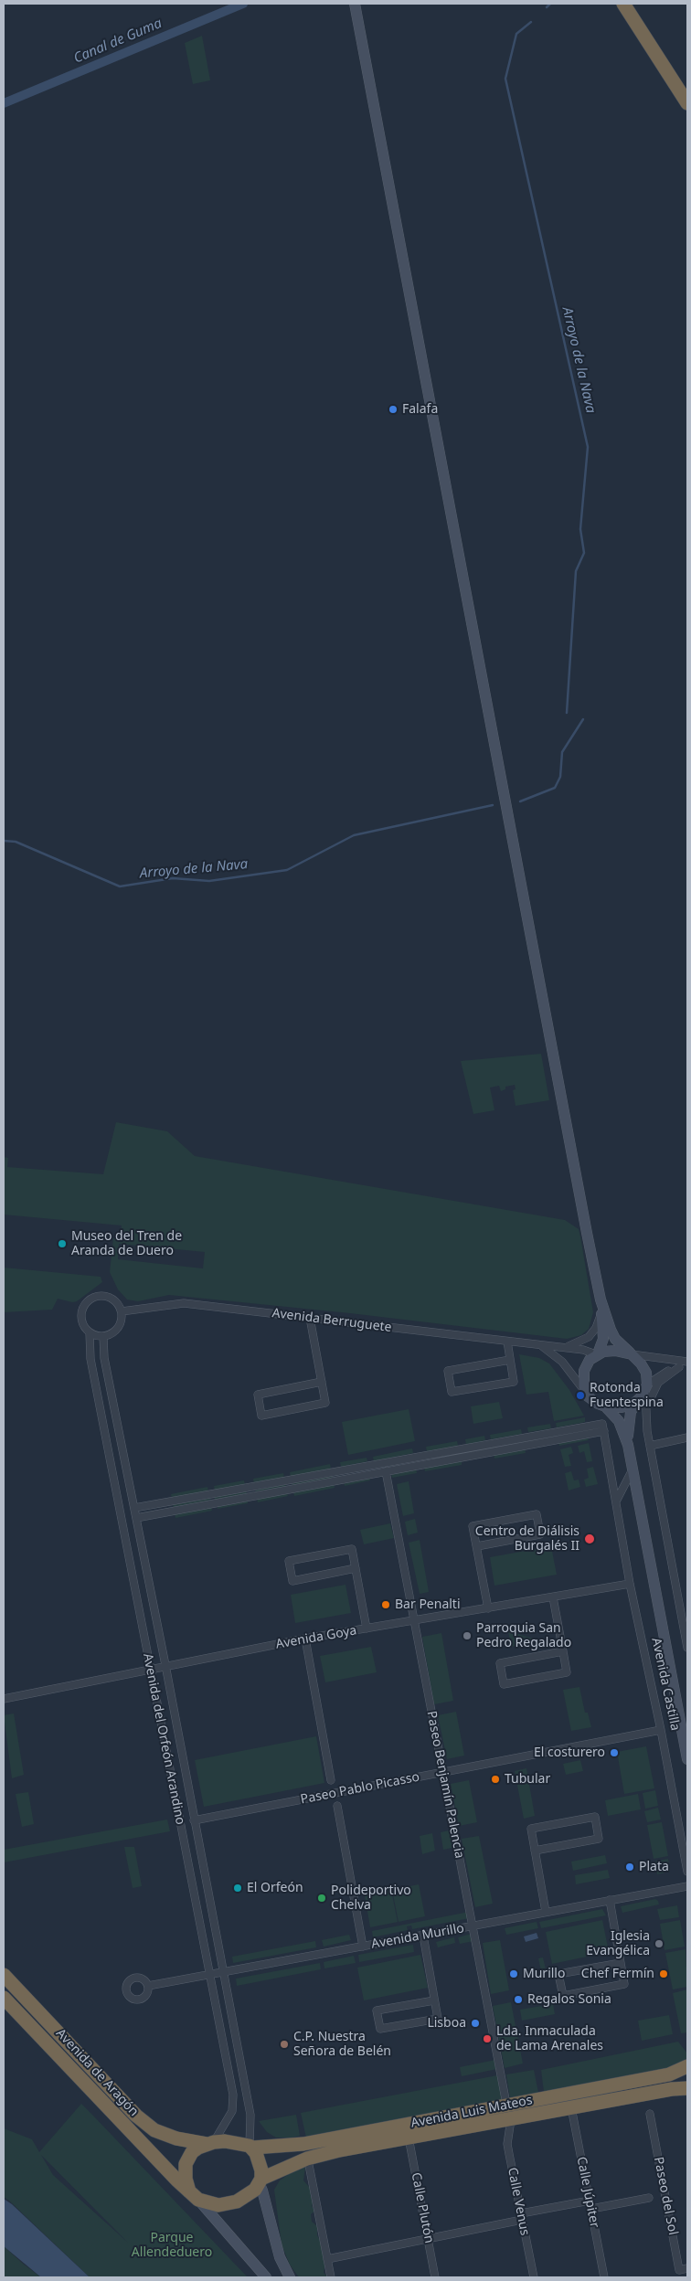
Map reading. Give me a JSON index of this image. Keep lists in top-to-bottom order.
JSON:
{
  "streets": {
    "highway": ["Avenida de Aragón", "Avenida Luis Mateos"],
    "street": [
      "Avenida Berruguete",
      "Avenida Goya",
      "Avenida Castilla",
      "Avenida del Orfeón Arandino",
      "Paseo Benjamín Palencia",
      "Paseo Pablo Picasso",
      "Avenida Murillo",
      "Calle Júpiter",
      "Paseo del Sol",
      "Calle Venus",
      "Calle Plutón"
    ]
  },
  "crossings": [
    ["Avenida Berruguete", "Avenida Castilla"],
    ["Avenida Berruguete", "Avenida del Orfeón Arandino"],
    ["Avenida Goya", "Avenida Castilla"],
    ["Avenida Goya", "Avenida del Orfeón Arandino"],
    ["Avenida Goya", "Paseo Benjamín Palencia"],
    ["Avenida Castilla", "Paseo Benjamín Palencia"],
    ["Avenida Castilla", "Paseo Pablo Picasso"],
    ["Avenida del Orfeón Arandino", "Paseo Pablo Picasso"],
    ["Avenida del Orfeón Arandino", "Avenida Murillo"],
    ["Avenida del Orfeón Arandino", "Avenida de Aragón"],
    ["Avenida del Orfeón Arandino", "Avenida Luis Mateos"],
    ["Paseo Benjamín Palencia", "Paseo Pablo Picasso"],
    ["Paseo Benjamín Palencia", "Avenida Murillo"],
    ["Avenida de Aragón", "Avenida Luis Mateos"],
    ["Avenida Luis Mateos", "Calle Júpiter"],
    ["Avenida Luis Mateos", "Calle Plutón"]
  ],
  "water": ["Canal de Guma", "Arroyo de la Nava"],
  "parks": ["Parque Allendeduero"],
  "places": [
    "Falafa",
    "Museo del Tren de Aranda de Duero",
    "Rotonda Fuentespina",
    "Centro de Diálisis Burgalés II",
    "Bar Penalti",
    "Parroquia San Pedro Regalado",
    "El costurero",
    "Tubular",
    "Plata",
    "El Orfeón",
    "Polideportivo Chelva",
    "Iglesia Evangélica",
    "Murillo",
    "Chef Fermín",
    "Regalos Sonia",
    "Lisboa",
    "Lda. Inmaculada de Lama Arenales",
    "C.P. Nuestra Señora de Belén"
  ]
}
